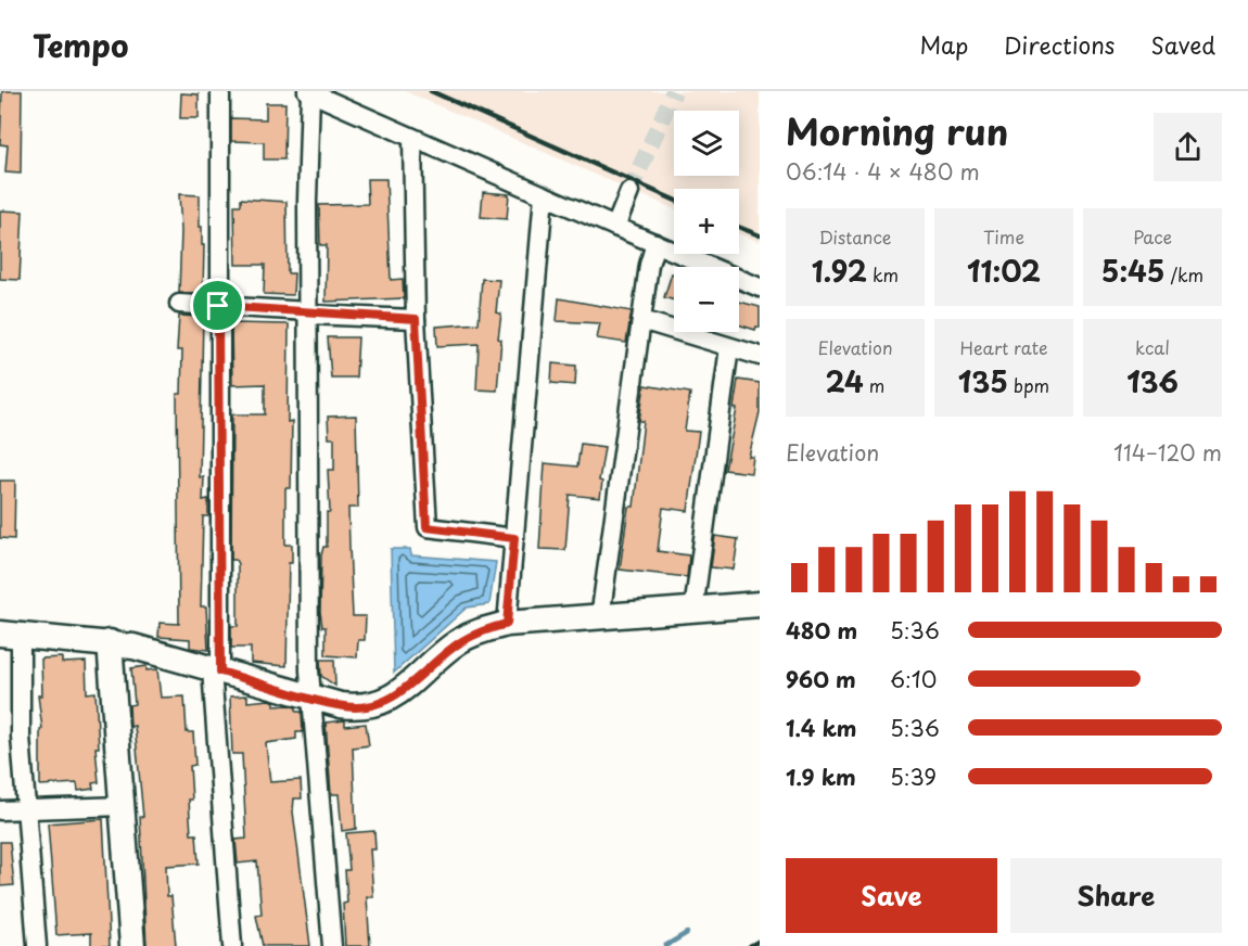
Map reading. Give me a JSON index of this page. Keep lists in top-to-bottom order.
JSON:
{
  "page": {
    "header": "Tempo",
    "nav": ["Map", "Directions", "Saved"],
    "heading": ["Morning run", "06:14 · 4 × 480 m"],
    "map_buttons": ["+", "−"],
    "stats": [
      ["Distance", "1.92 km"],
      ["Time", "11:02"],
      ["Pace", "5:45 /km"],
      ["Elevation", "24 m"],
      ["Heart rate", "135 bpm"],
      ["kcal", "136"]
    ],
    "chart": ["Elevation", "114–120 m"],
    "list": [
      {
        "name": "480 m",
        "note": "5:36"
      },
      {
        "name": "960 m",
        "note": "6:10"
      },
      {
        "name": "1.4 km",
        "note": "5:36"
      },
      {
        "name": "1.9 km",
        "note": "5:39"
      }
    ],
    "buttons": ["Save", "Share"]
  }
}
